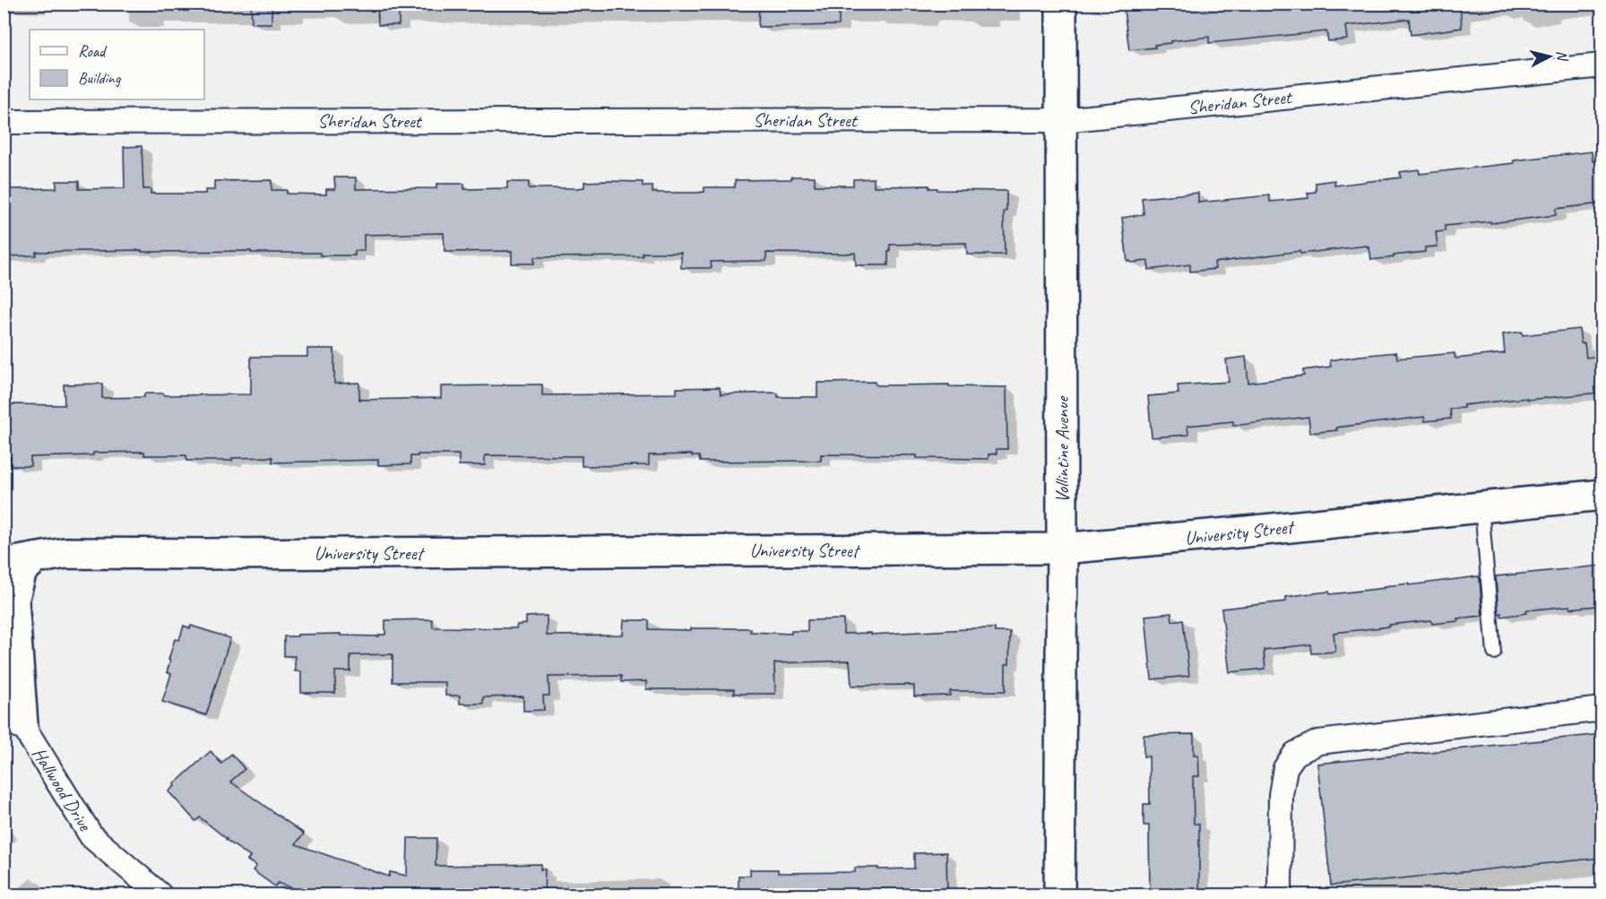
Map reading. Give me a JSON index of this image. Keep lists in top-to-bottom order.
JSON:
{
  "streets": {
    "street": [
      "Sheridan Street",
      "Vollintine Avenue",
      "University Street",
      "Hallwood Drive"
    ]
  },
  "crossings": [
    ["Sheridan Street", "Vollintine Avenue"],
    ["Vollintine Avenue", "University Street"]
  ],
  "legend": ["Road", "Building"],
  "north": "right"
}
